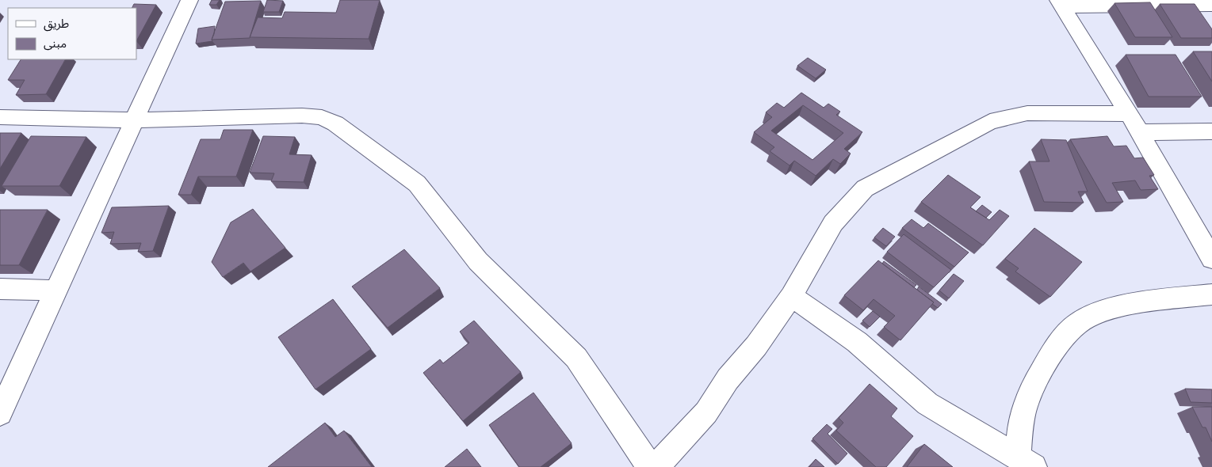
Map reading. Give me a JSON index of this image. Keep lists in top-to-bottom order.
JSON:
{
  "legend": ["طريق", "مبنى"]
}
